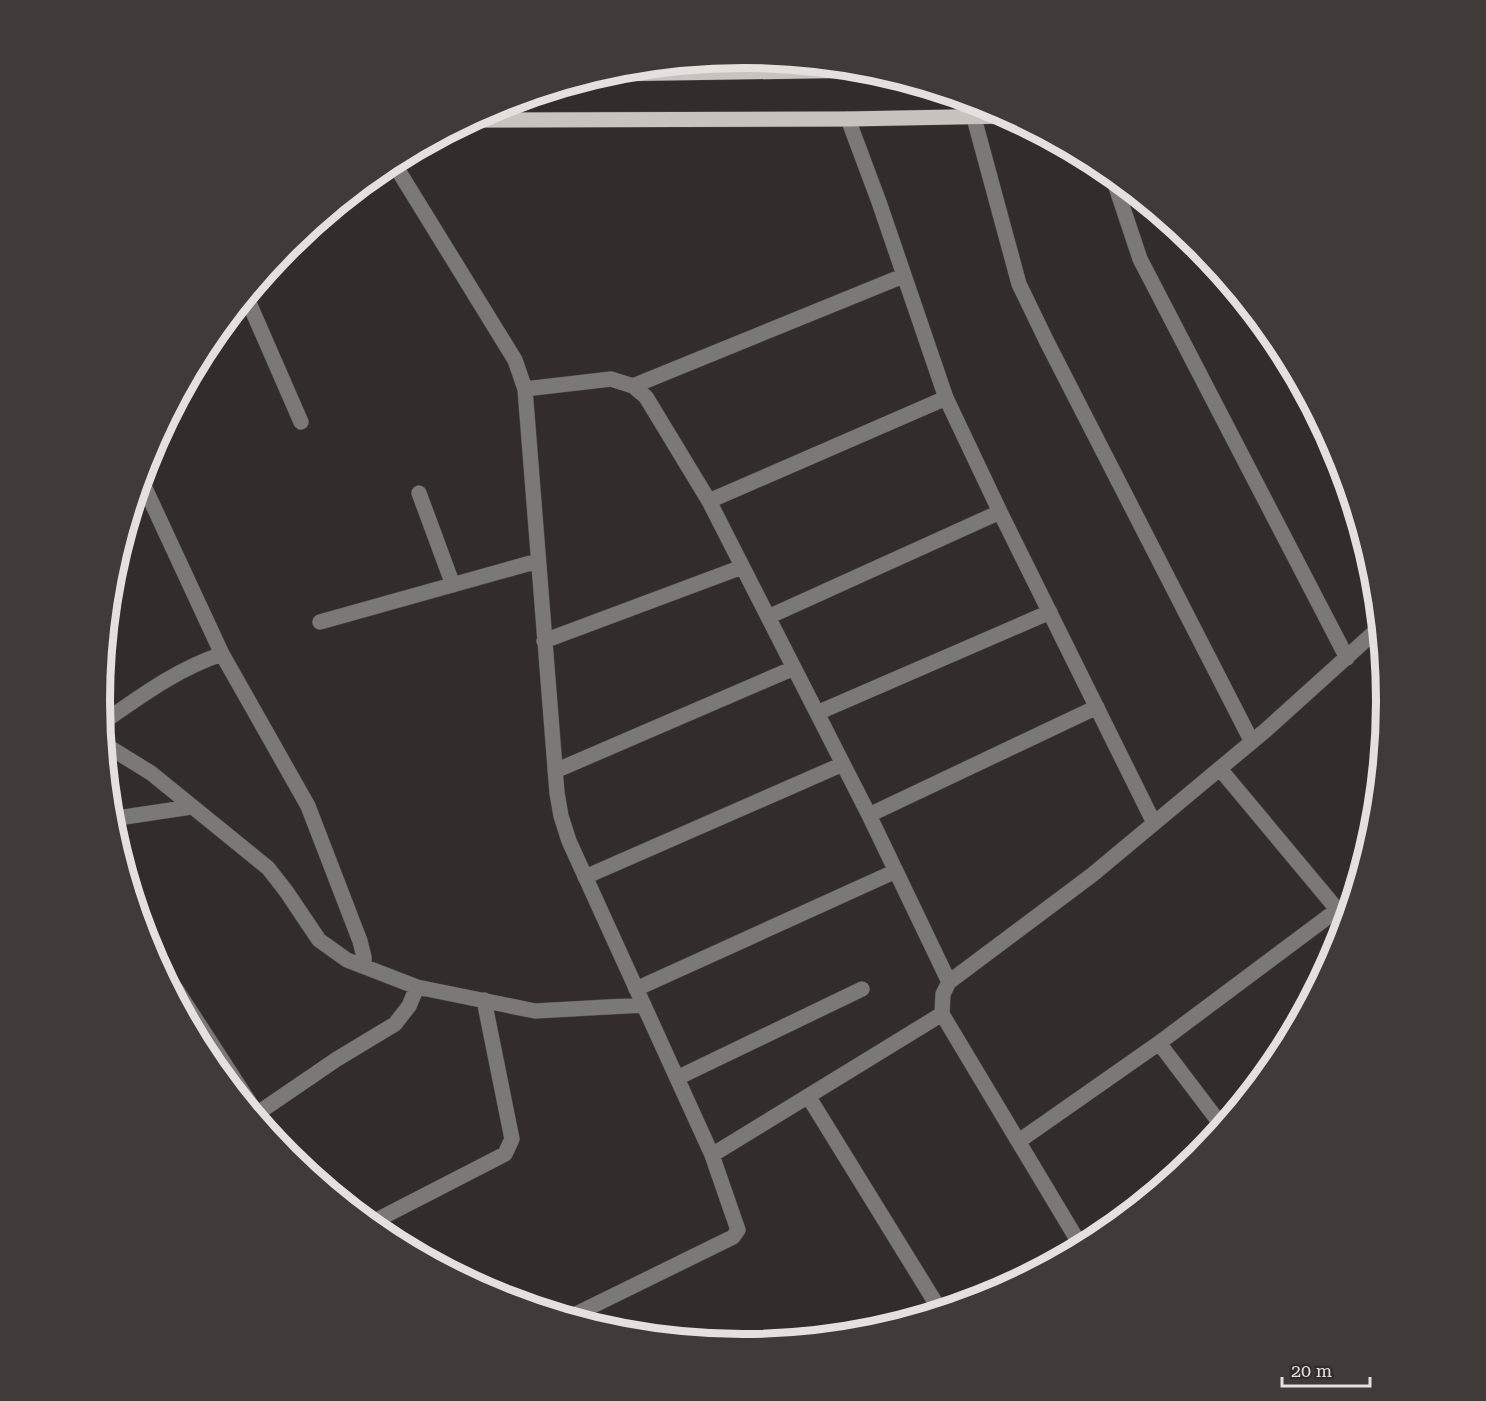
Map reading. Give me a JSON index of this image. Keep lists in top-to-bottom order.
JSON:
{
  "scale_bar": "20 m"
}
